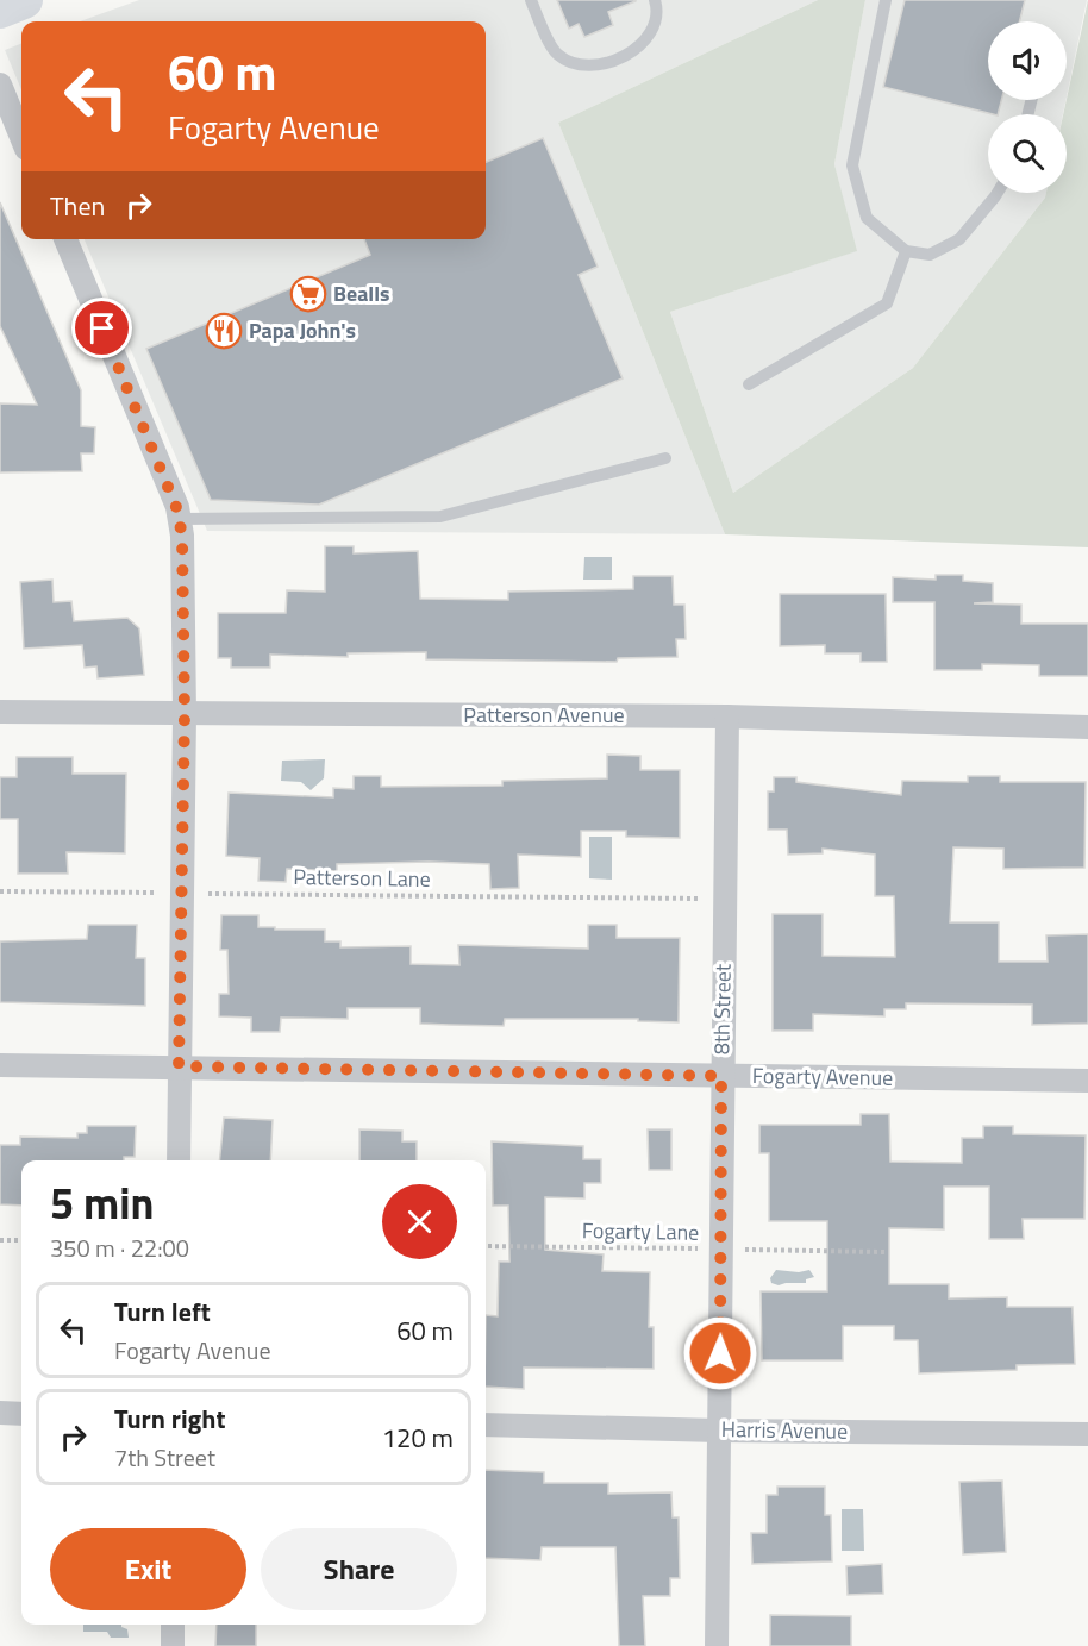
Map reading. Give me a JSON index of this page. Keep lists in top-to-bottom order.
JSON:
{
  "streets": {
    "street": [
      "Patterson Avenue",
      "8th Street",
      "Fogarty Avenue",
      "Harris Avenue"
    ],
    "path": ["Patterson Lane", "Fogarty Lane"]
  },
  "crossings": [
    ["Patterson Avenue", "8th Street"],
    ["Patterson Lane", "8th Street"],
    ["8th Street", "Fogarty Avenue"],
    ["8th Street", "Fogarty Lane"],
    ["8th Street", "Harris Avenue"]
  ],
  "places": {
    "supermarket": ["Bealls"],
    "restaurant": ["Papa John's"]
  },
  "page": {
    "turn": ["60 m", "Fogarty Avenue"],
    "then": "Then",
    "heading": ["5 min", "350 m · 22:00"],
    "list": [
      {
        "name": "Turn left",
        "note": "Fogarty Avenue",
        "value": "60 m"
      },
      {
        "name": "Turn right",
        "note": "7th Street",
        "value": "120 m"
      }
    ],
    "buttons": ["Exit", "Share"]
  }
}
